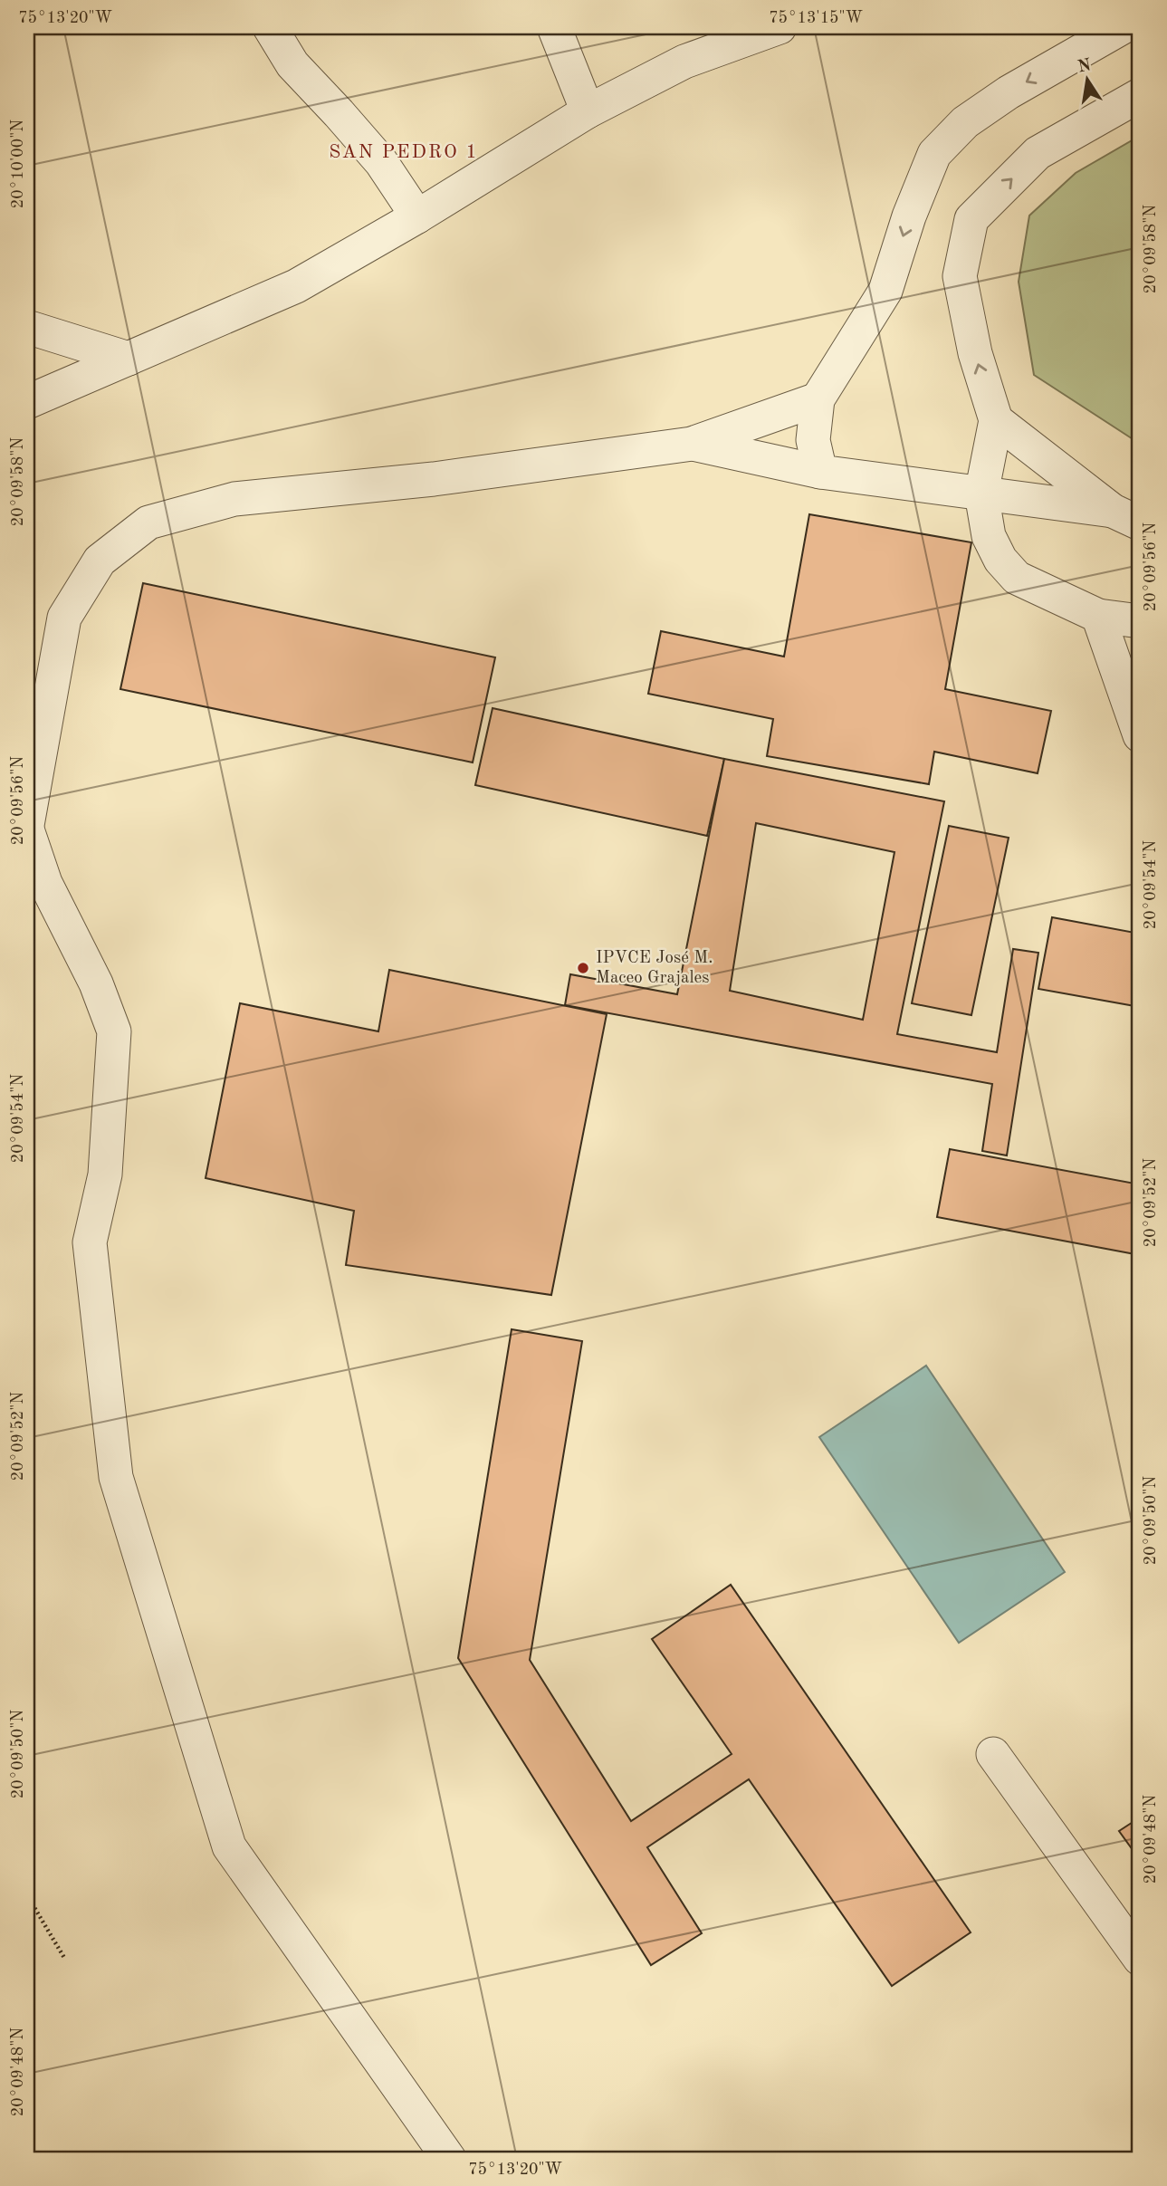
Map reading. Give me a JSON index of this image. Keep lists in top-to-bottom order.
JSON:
{
  "districts": ["SAN PEDRO 1"],
  "places": ["IPVCE José M. Maceo Grajales"],
  "north": "top",
  "coordinates": [
    "75°13'20\"W",
    "75°13'15\"W",
    "20°10'00\"N",
    "20°09'58\"N",
    "20°09'56\"N",
    "20°09'54\"N",
    "20°09'52\"N",
    "20°09'50\"N",
    "20°09'48\"N"
  ]
}
